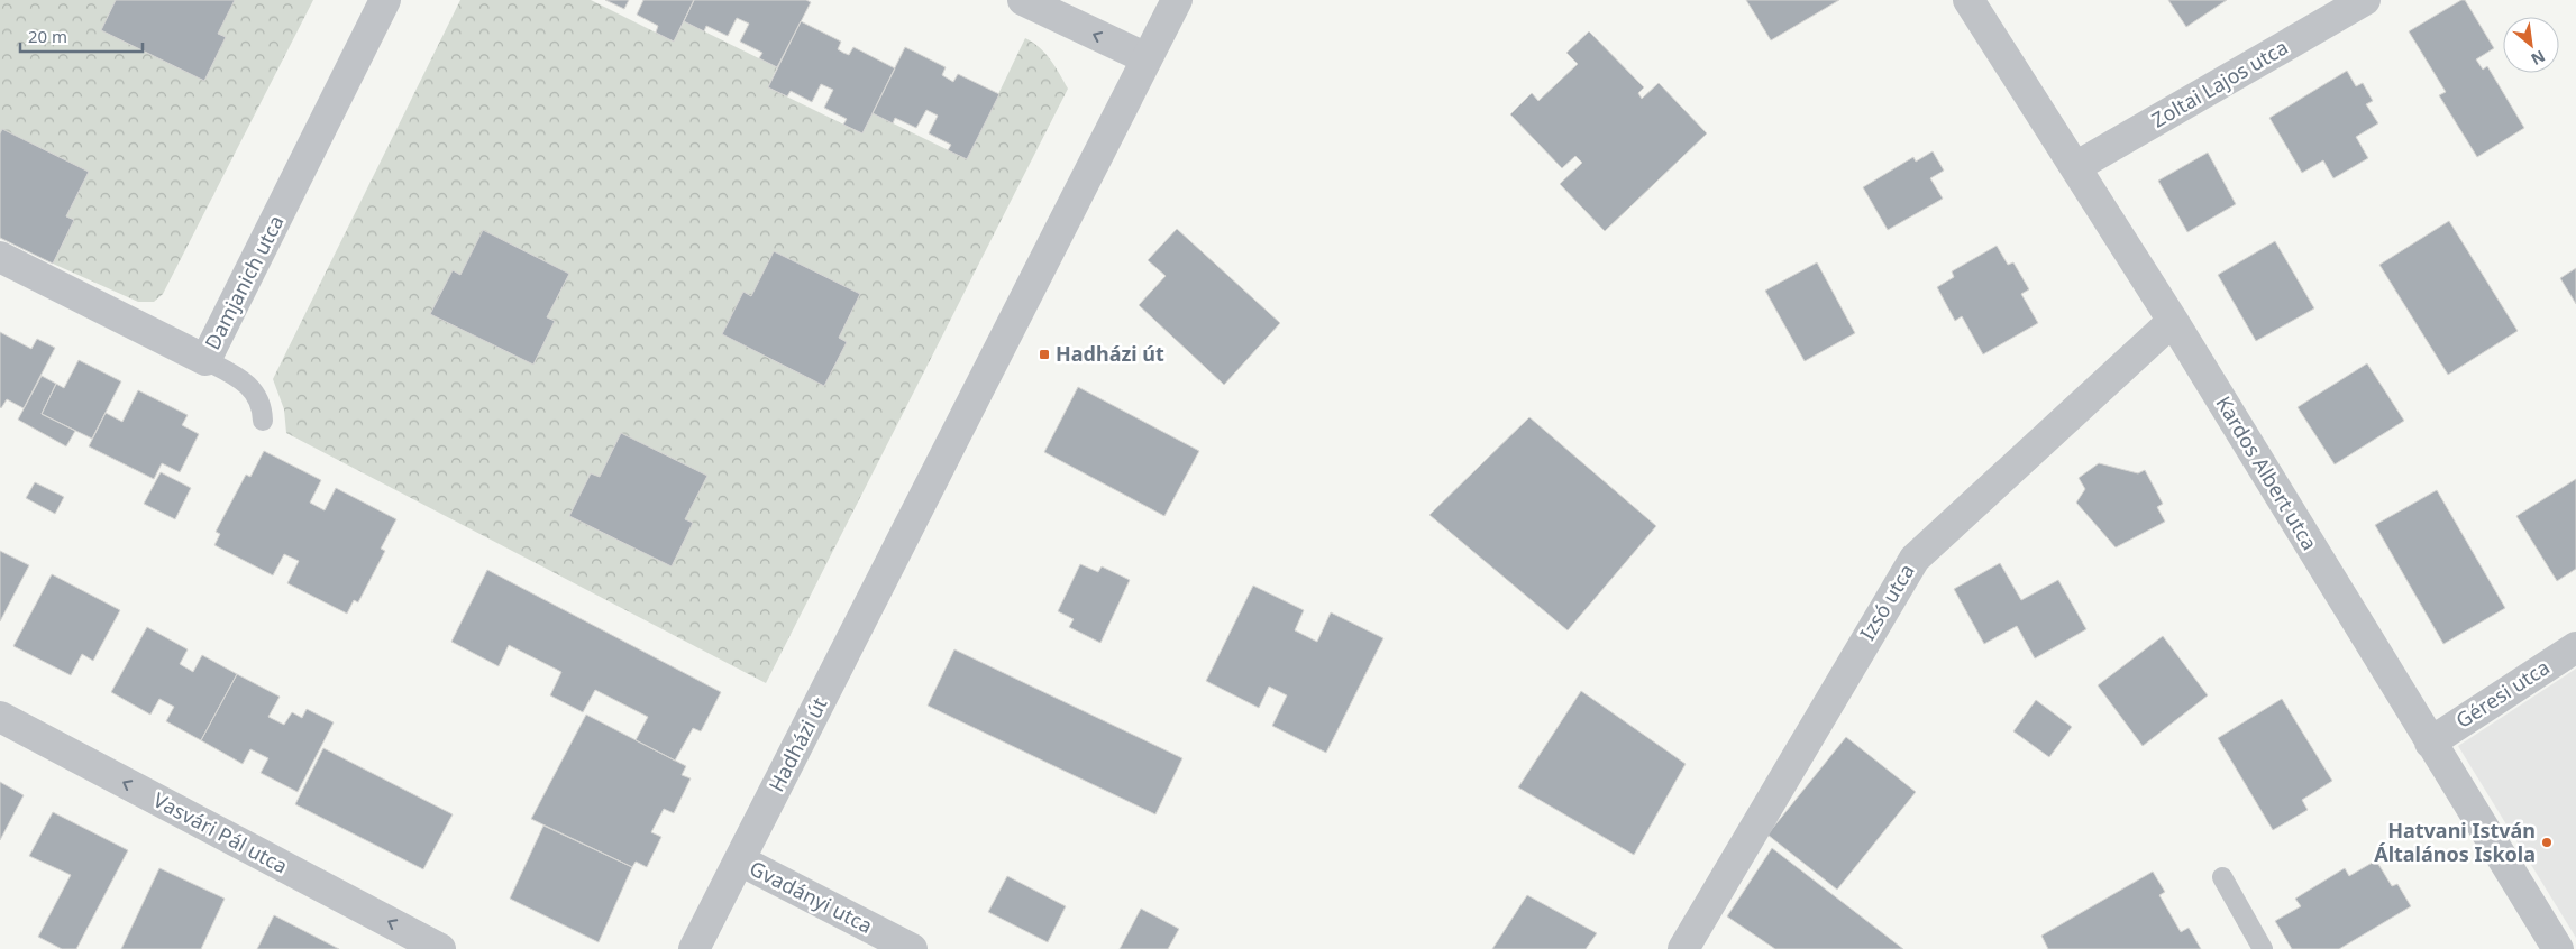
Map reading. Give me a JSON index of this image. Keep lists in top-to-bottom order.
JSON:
{
  "streets": {
    "street": [
      "Zoltai Lajos utca",
      "Damjanich utca",
      "Kardos Albert utca",
      "Izsó utca",
      "Géresi utca",
      "Hadházi út",
      "Vasvári Pál utca",
      "Gvadányi utca"
    ]
  },
  "crossings": [
    ["Zoltai Lajos utca", "Kardos Albert utca"],
    ["Kardos Albert utca", "Izsó utca"],
    ["Kardos Albert utca", "Géresi utca"],
    ["Hadházi út", "Gvadányi utca"]
  ],
  "one_way": ["Vasvári Pál utca"],
  "places": {
    "transit": ["Hadházi út"],
    "other": ["Hatvani István Általános Iskola"]
  },
  "scale_bar": "20 m",
  "north": "bottom right"
}
